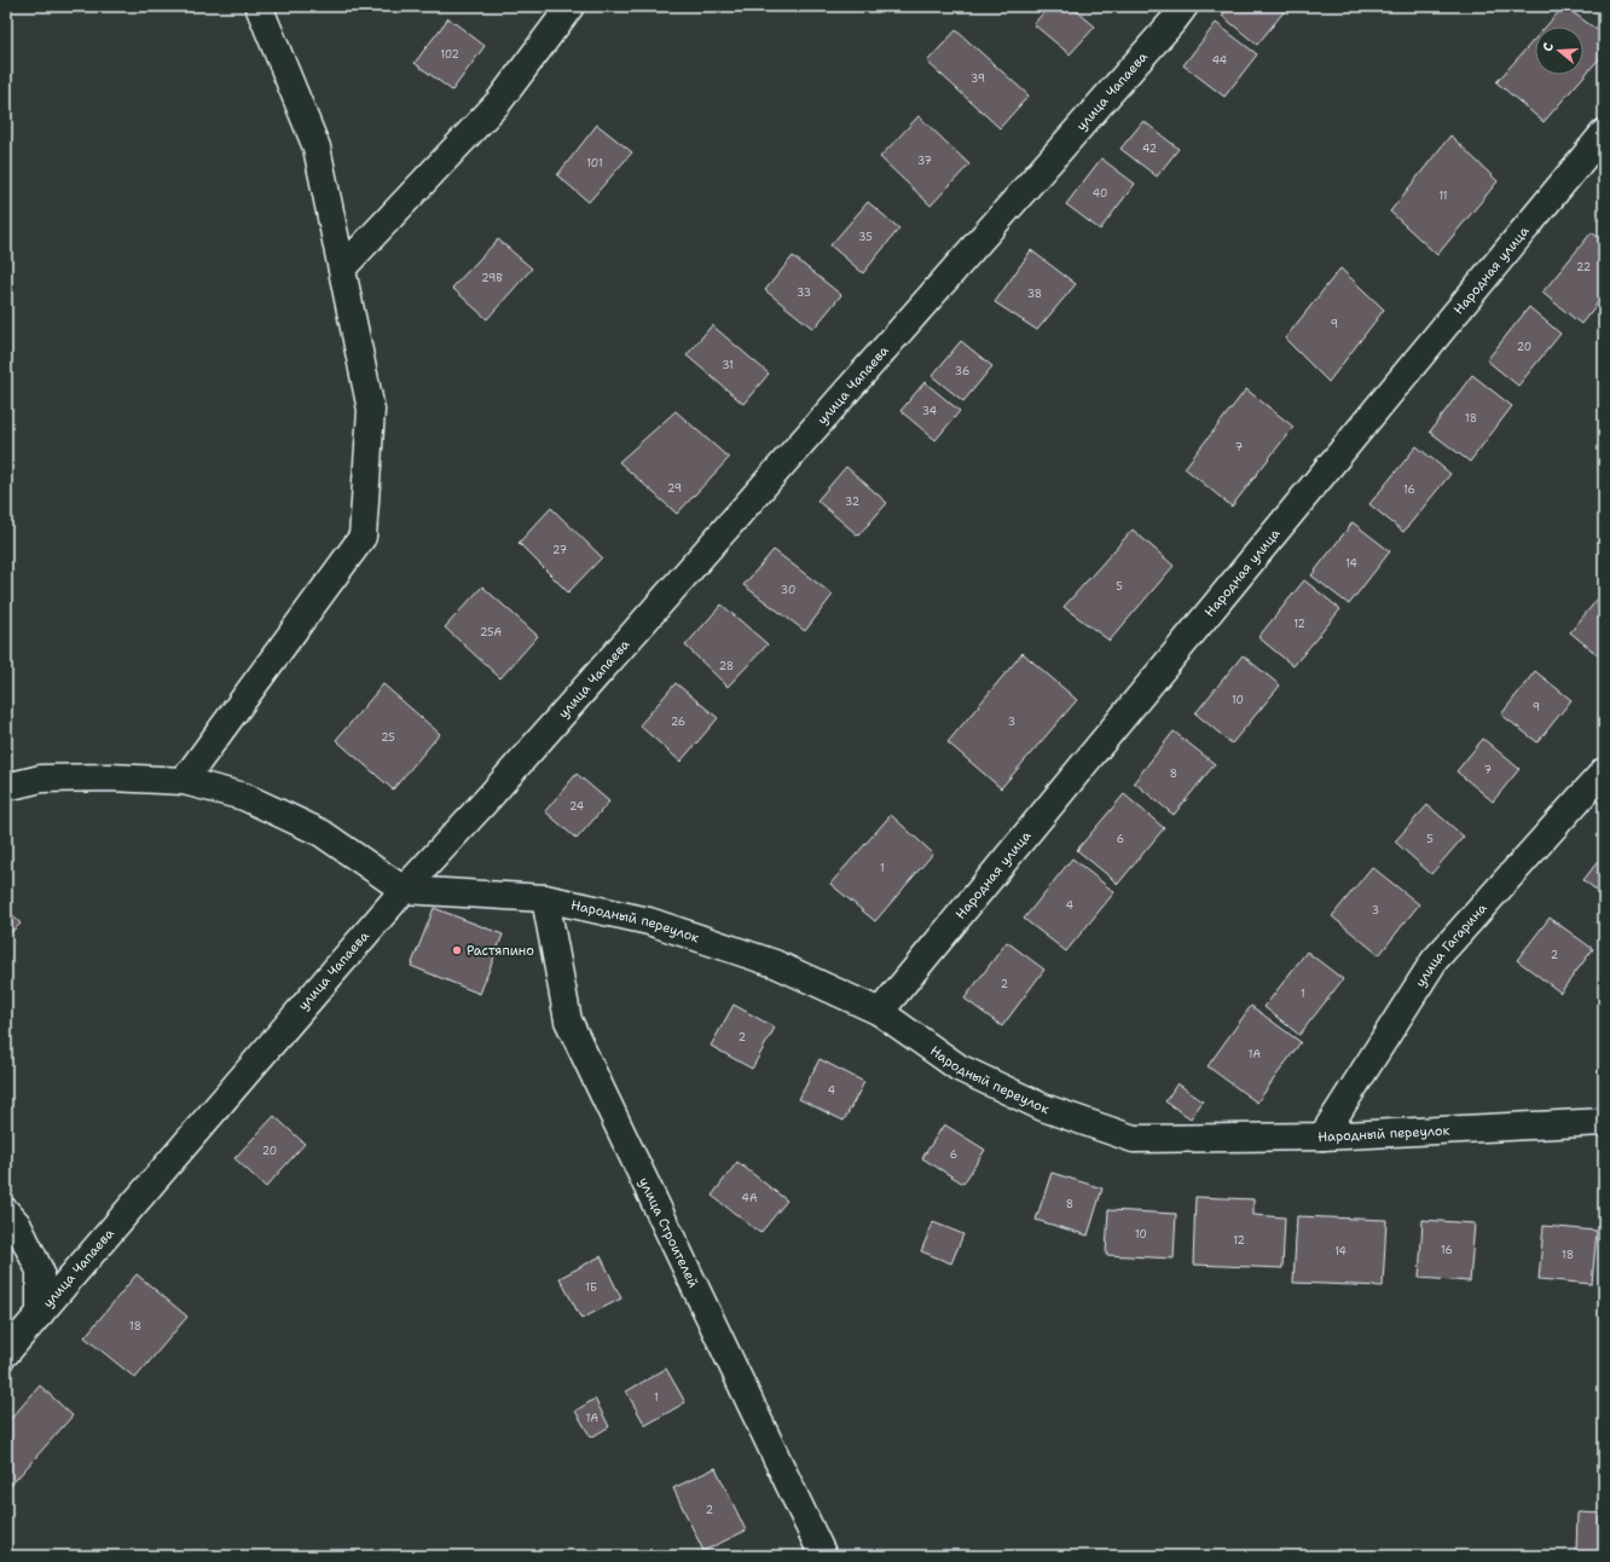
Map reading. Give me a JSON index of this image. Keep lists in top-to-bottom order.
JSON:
{
  "streets": {
    "street": [
      "улица Чапаева",
      "Народная улица",
      "Народный переулок",
      "улица Гагарина",
      "улица Строителей"
    ]
  },
  "crossings": [
    ["улица Чапаева", "Народный переулок"],
    ["Народная улица", "Народный переулок"],
    ["Народный переулок", "улица Гагарина"],
    ["Народный переулок", "улица Строителей"]
  ],
  "places": ["Растяпино"],
  "house_numbers": [
    "102",
    "44",
    "39",
    "42",
    "37",
    "101",
    "40",
    "11",
    "35",
    "22",
    "29В",
    "33",
    "38",
    "9",
    "20",
    "31",
    "36",
    "34",
    "18",
    "7",
    "29",
    "16",
    "32",
    "27",
    "14",
    "5",
    "30",
    "12",
    "25А",
    "28",
    "10",
    "9",
    "26",
    "3",
    "25",
    "7",
    "8",
    "24",
    "6",
    "5",
    "1",
    "4",
    "3",
    "2",
    "2",
    "1",
    "2",
    "1А",
    "4",
    "20",
    "6",
    "4А",
    "8",
    "10",
    "12",
    "16",
    "14",
    "18",
    "1Б",
    "18",
    "1",
    "1А",
    "2"
  ],
  "north": "left"
}
